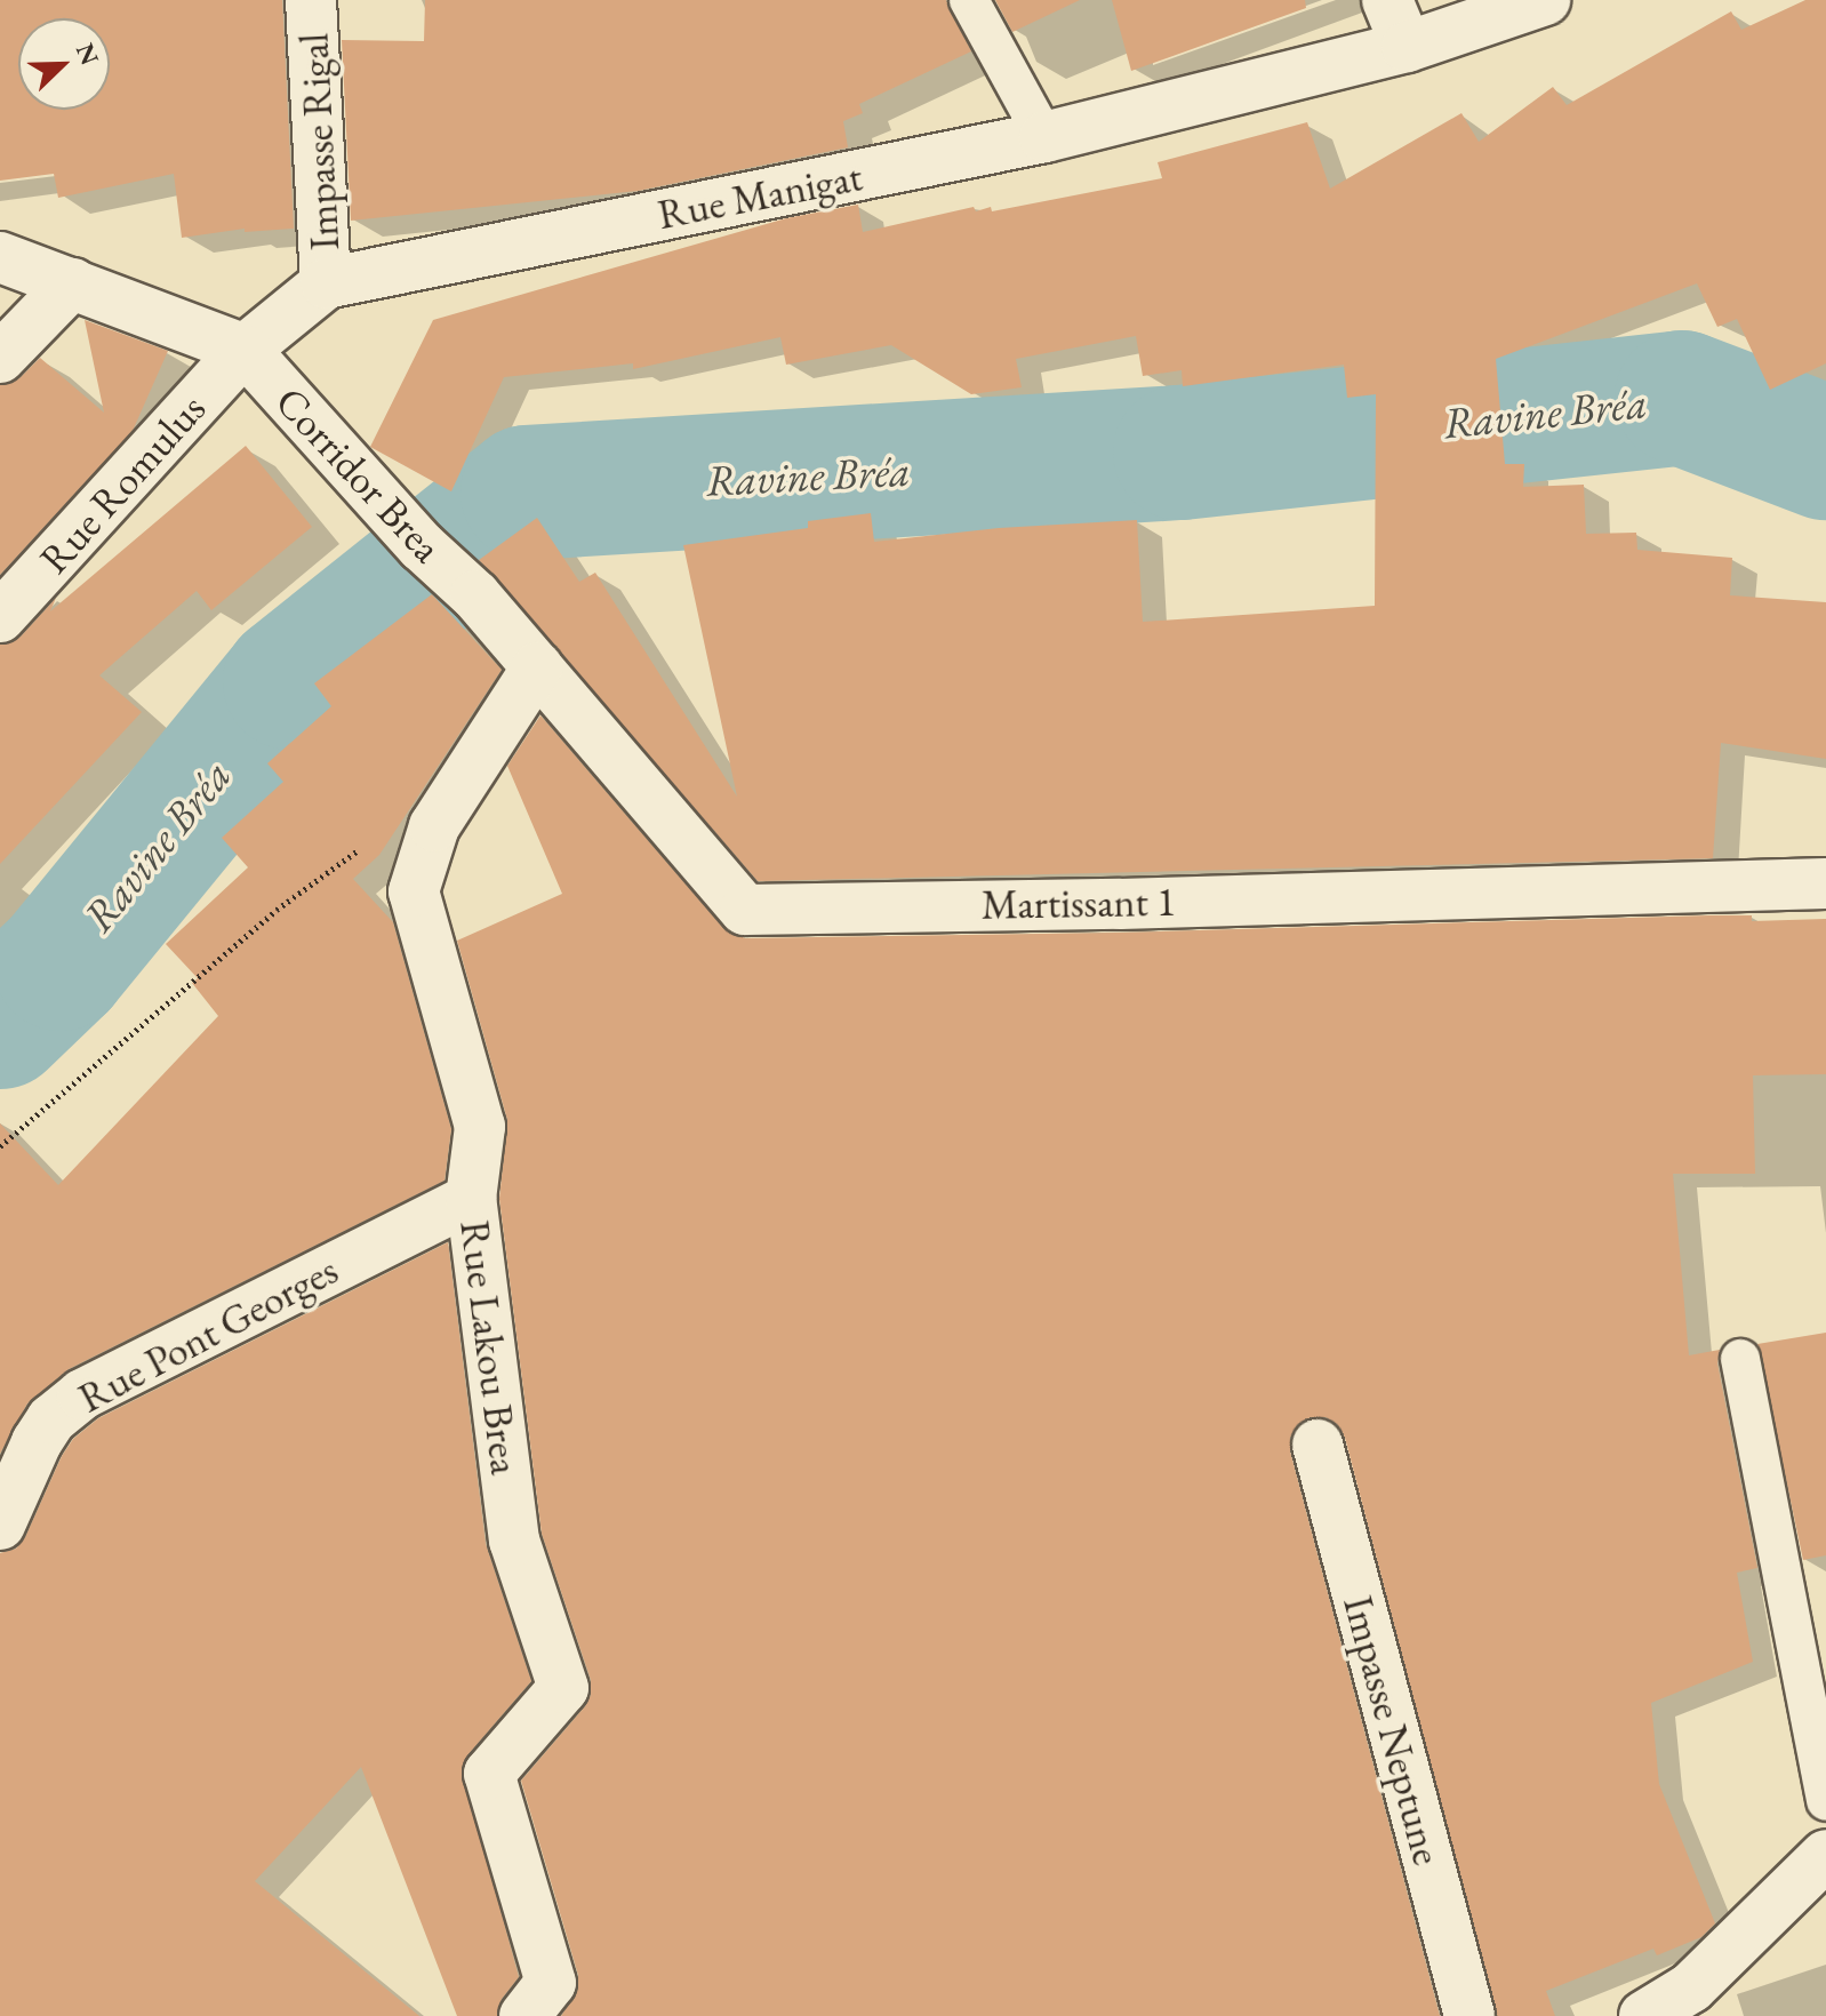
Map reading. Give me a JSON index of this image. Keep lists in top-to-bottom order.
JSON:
{
  "streets": {
    "street": [
      "Impasse Rigal",
      "Rue Manigat",
      "Corridor Brea",
      "Rue Romulus",
      "Martissant 1",
      "Rue Pont Georges",
      "Rue Lakou Brea",
      "Impasse Neptune"
    ]
  },
  "crossings": [
    ["Impasse Rigal", "Rue Manigat"],
    ["Rue Manigat", "Corridor Brea"],
    ["Rue Manigat", "Rue Romulus"],
    ["Corridor Brea", "Rue Romulus"],
    ["Corridor Brea", "Martissant 1"],
    ["Martissant 1", "Rue Lakou Brea"],
    ["Rue Pont Georges", "Rue Lakou Brea"]
  ],
  "water": ["Ravine Bréa"],
  "north": "top right"
}
